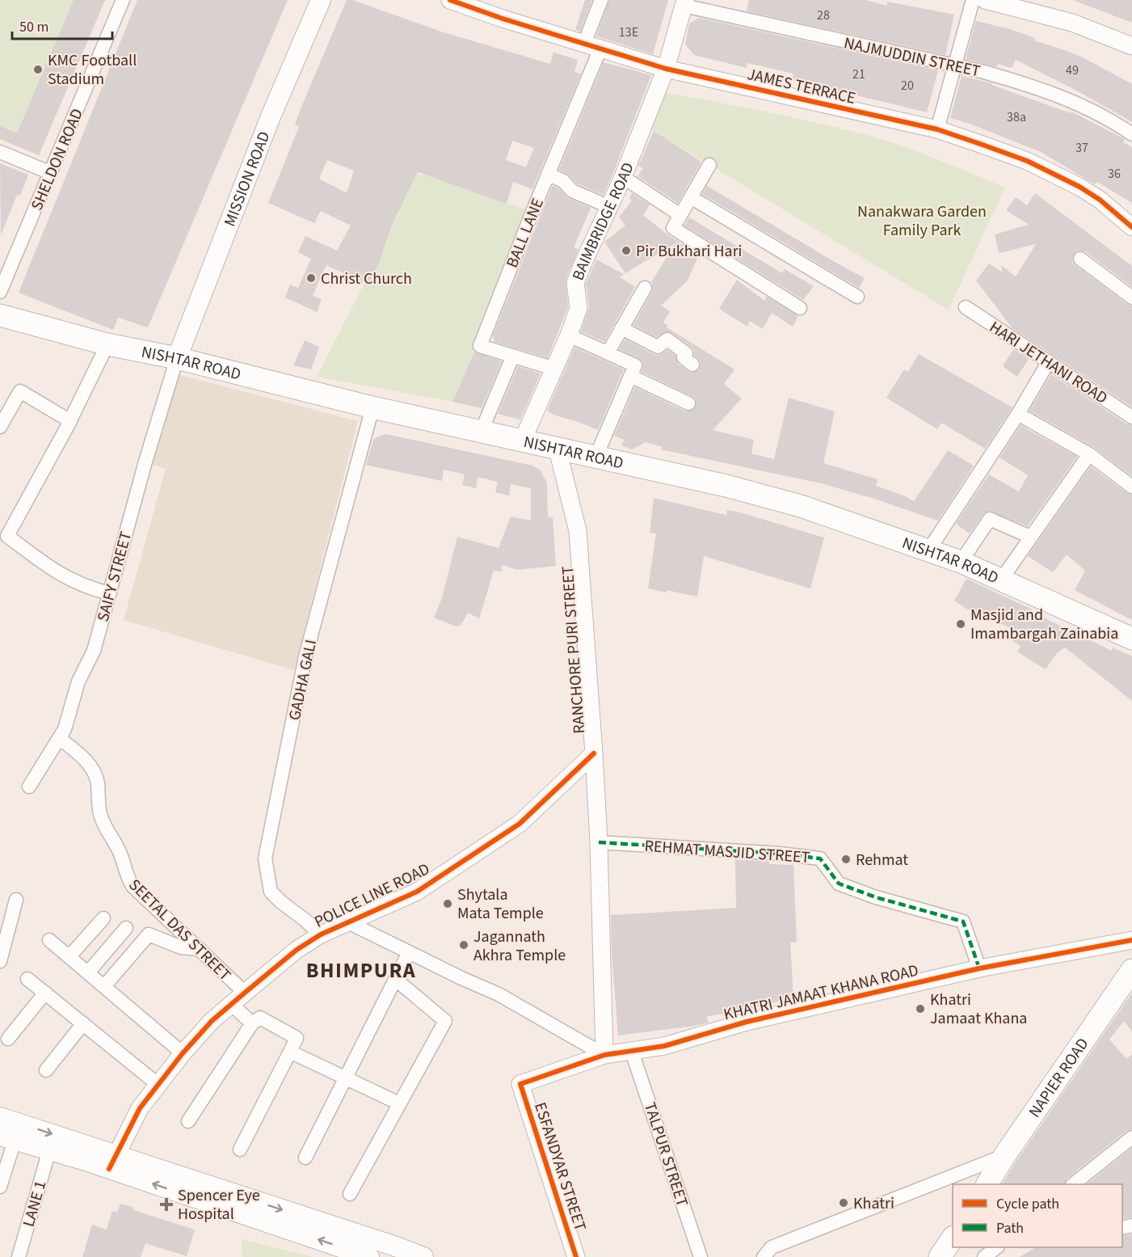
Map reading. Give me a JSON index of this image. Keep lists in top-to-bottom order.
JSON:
{
  "streets": {
    "main road": ["MISSION ROAD", "NISHTAR ROAD", "NAPIER ROAD"],
    "street": [
      "NAJMUDDIN STREET",
      "JAMES TERRACE",
      "SHELDON ROAD",
      "BAIMBRIDGE ROAD",
      "BALL LANE",
      "HARI JETHANI ROAD",
      "SAIFY STREET",
      "RANCHORE PURI STREET",
      "GADHA GALI",
      "REHMAT MASJID STREET",
      "POLICE LINE ROAD",
      "SEETAL DAS STREET",
      "KHATRI JAMAAT KHANA ROAD",
      "TALPUR STREET",
      "ESFANDYAR STREET",
      "LANE 1"
    ]
  },
  "crossings": [
    ["NAJMUDDIN STREET", "BAIMBRIDGE ROAD"],
    ["JAMES TERRACE", "BAIMBRIDGE ROAD"],
    ["JAMES TERRACE", "BALL LANE"],
    ["MISSION ROAD", "NISHTAR ROAD"],
    ["MISSION ROAD", "SAIFY STREET"],
    ["BAIMBRIDGE ROAD", "BALL LANE"],
    ["BAIMBRIDGE ROAD", "NISHTAR ROAD"],
    ["NISHTAR ROAD", "SAIFY STREET"],
    ["NISHTAR ROAD", "RANCHORE PURI STREET"],
    ["NISHTAR ROAD", "GADHA GALI"],
    ["SAIFY STREET", "SEETAL DAS STREET"],
    ["RANCHORE PURI STREET", "REHMAT MASJID STREET"],
    ["RANCHORE PURI STREET", "POLICE LINE ROAD"],
    ["RANCHORE PURI STREET", "KHATRI JAMAAT KHANA ROAD"],
    ["GADHA GALI", "POLICE LINE ROAD"],
    ["REHMAT MASJID STREET", "KHATRI JAMAAT KHANA ROAD"],
    ["POLICE LINE ROAD", "SEETAL DAS STREET"],
    ["KHATRI JAMAAT KHANA ROAD", "TALPUR STREET"],
    ["KHATRI JAMAAT KHANA ROAD", "ESFANDYAR STREET"]
  ],
  "districts": ["BHIMPURA"],
  "parks": ["Nanakwara Garden Family Park"],
  "places": {
    "other": [
      "KMC Football Stadium",
      "Pir Bukhari Hari",
      "Christ Church",
      "Masjid and Imambargah Zainabia",
      "Rehmat",
      "Shytala Mata Temple",
      "Jagannath Akhra Temple",
      "Khatri Jamaat Khana",
      "Khatri"
    ],
    "health": ["Spencer Eye Hospital"]
  },
  "house_numbers": [
    "28",
    "13E",
    "49",
    "21",
    "20",
    "38a",
    "37",
    "36"
  ],
  "legend": ["Cycle path", "Path"],
  "scale_bar": "50 m"
}
